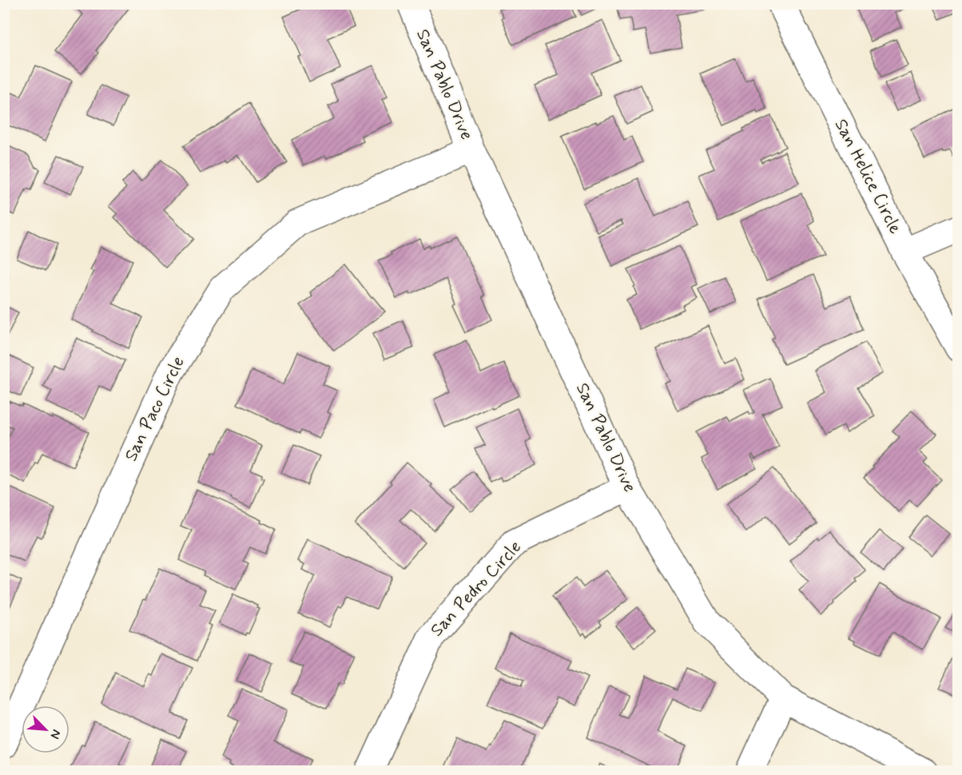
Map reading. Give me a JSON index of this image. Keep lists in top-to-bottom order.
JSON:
{
  "streets": {
    "street": [
      "San Pablo Drive",
      "San Helice Circle",
      "San Paco Circle",
      "San Pedro Circle"
    ]
  },
  "crossings": [
    ["San Pablo Drive", "San Paco Circle"],
    ["San Pablo Drive", "San Pedro Circle"]
  ],
  "north": "bottom right"
}
